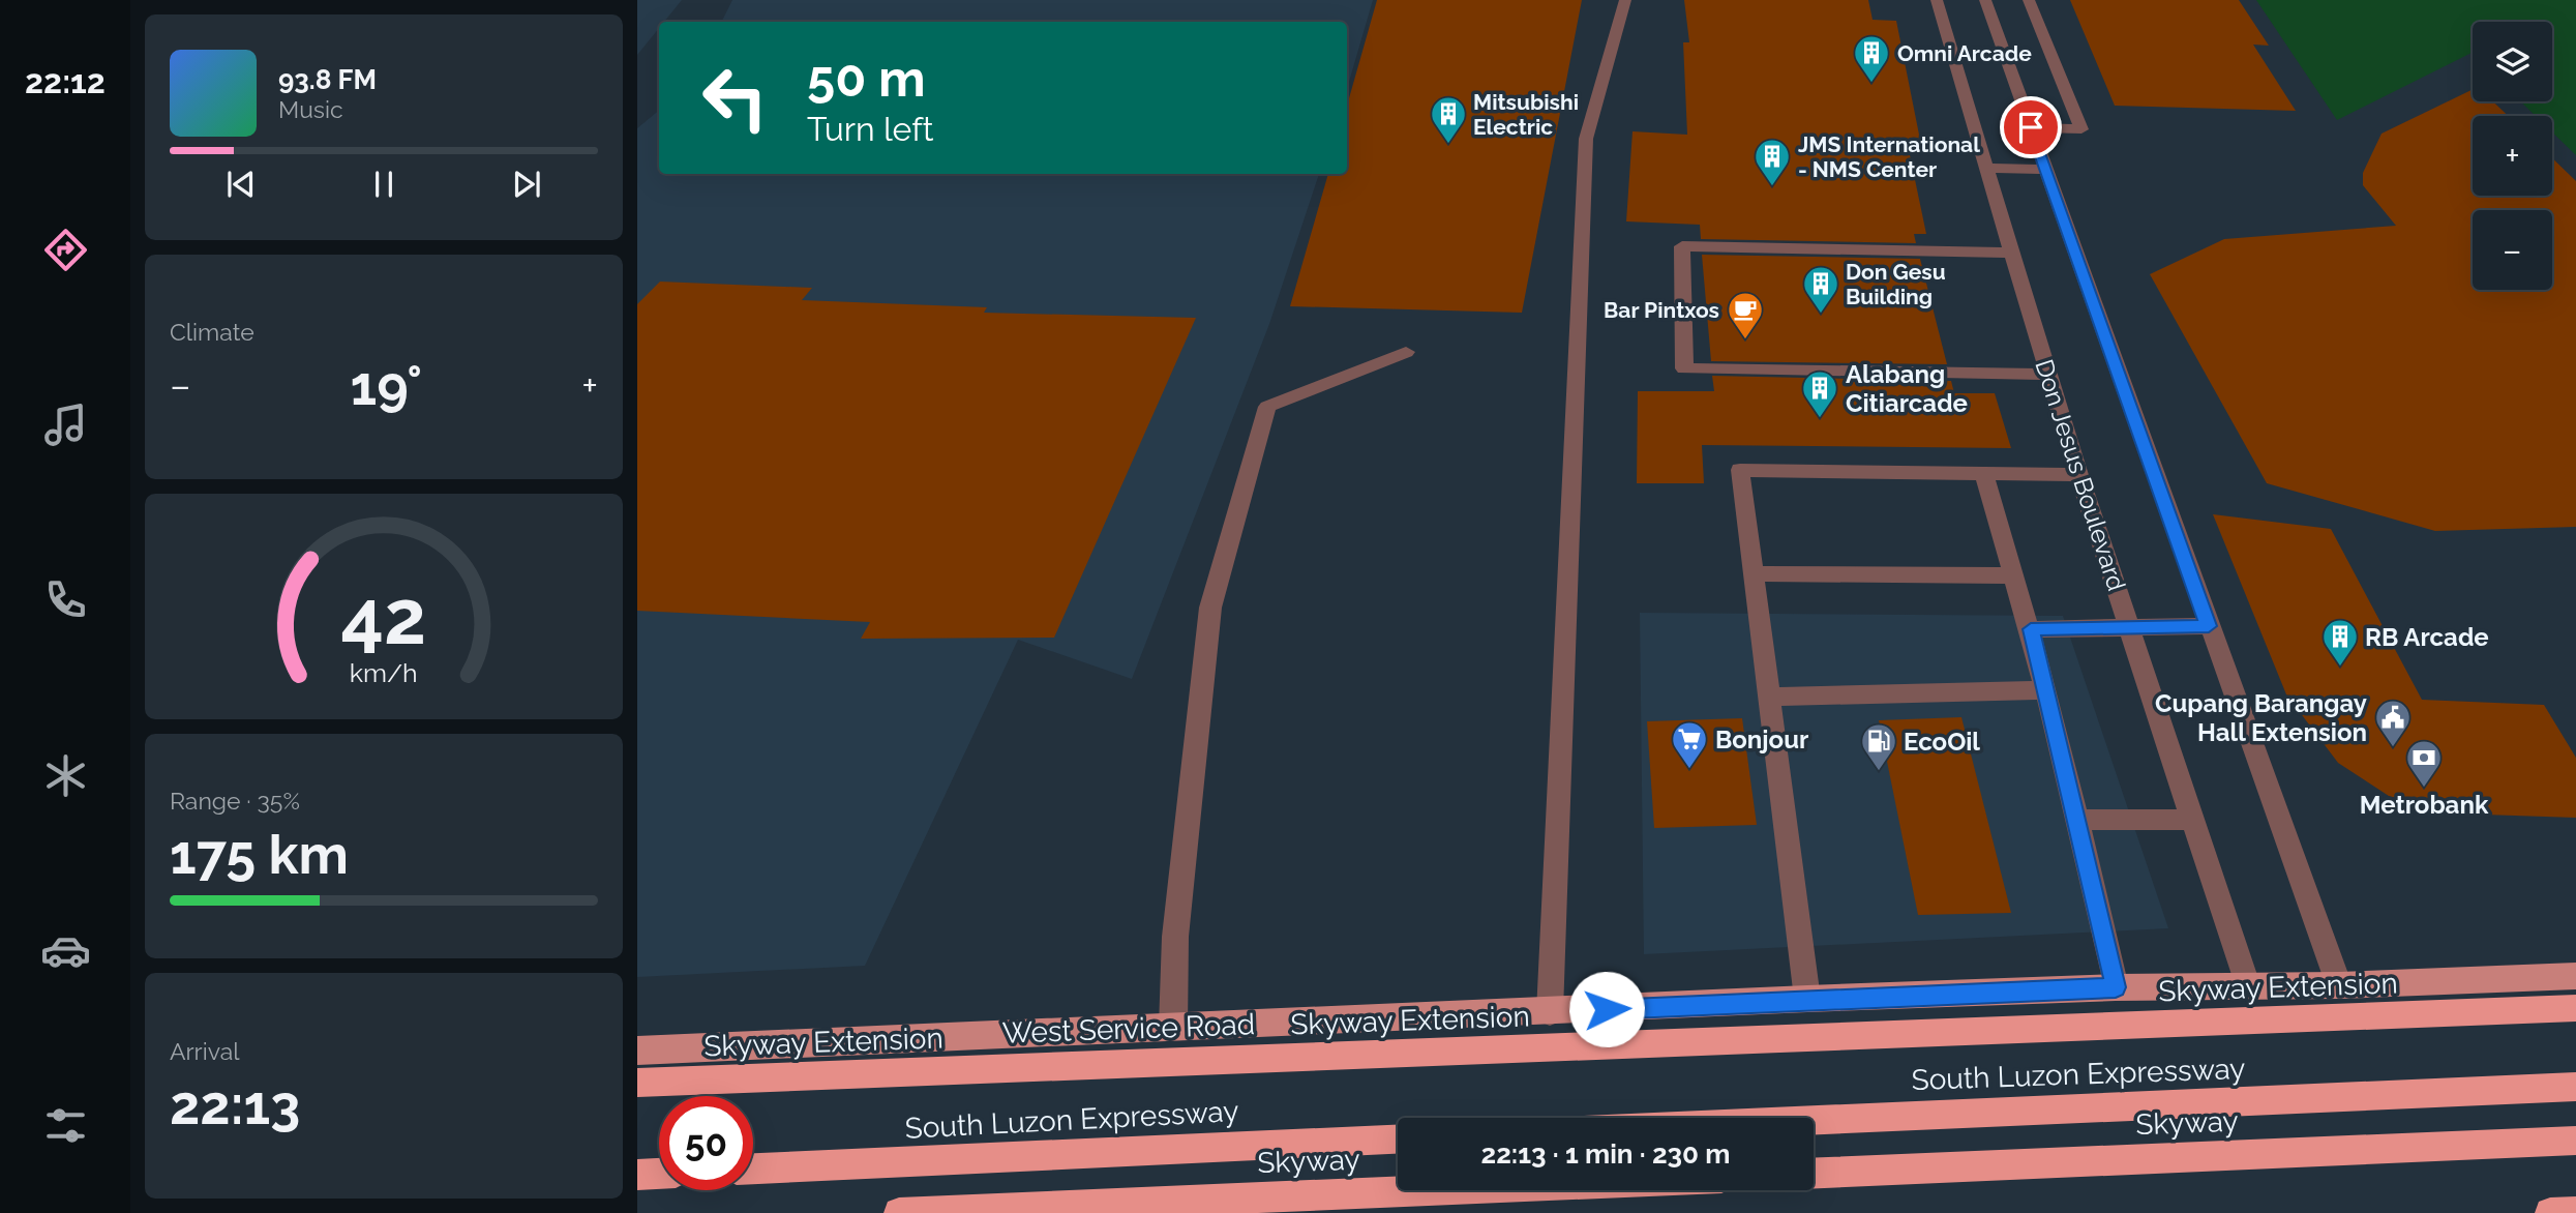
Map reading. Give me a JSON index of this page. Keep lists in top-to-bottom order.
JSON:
{
  "streets": {
    "highway": ["Skyway Extension", "South Luzon Expressway", "Skyway"],
    "main road": ["West Service Road"],
    "street": ["Don Jesus Boulevard"]
  },
  "crossings": [
    ["Don Jesus Boulevard", "West Service Road"]
  ],
  "places": {
    "building": [
      "Omni Arcade",
      "Mitsubishi Electric",
      "JMS International - NMS Center",
      "Don Gesu Building",
      "Alabang Citiarcade",
      "RB Arcade"
    ],
    "cafe": ["Bar Pintxos"],
    "public building": ["Cupang Barangay Hall Extension"],
    "supermarket": ["Bonjour"],
    "fuel station": ["EcoOil"],
    "bank": ["Metrobank"]
  },
  "page": {
    "tabs": "22:12",
    "map_buttons": ["+", "−"],
    "turn": ["50 m", "Turn left"],
    "song": ["93.8 FM", "Music"],
    "tile": [
      "Climate",
      ["Range · 35%", "175 km"],
      ["Arrival", "22:13"]
    ],
    "heat": ["−", "19°", "+"],
    "limit": "50",
    "trip": "22:13 · 1 min · 230 m",
    "gauge": ["42", "km/h"]
  }
}
